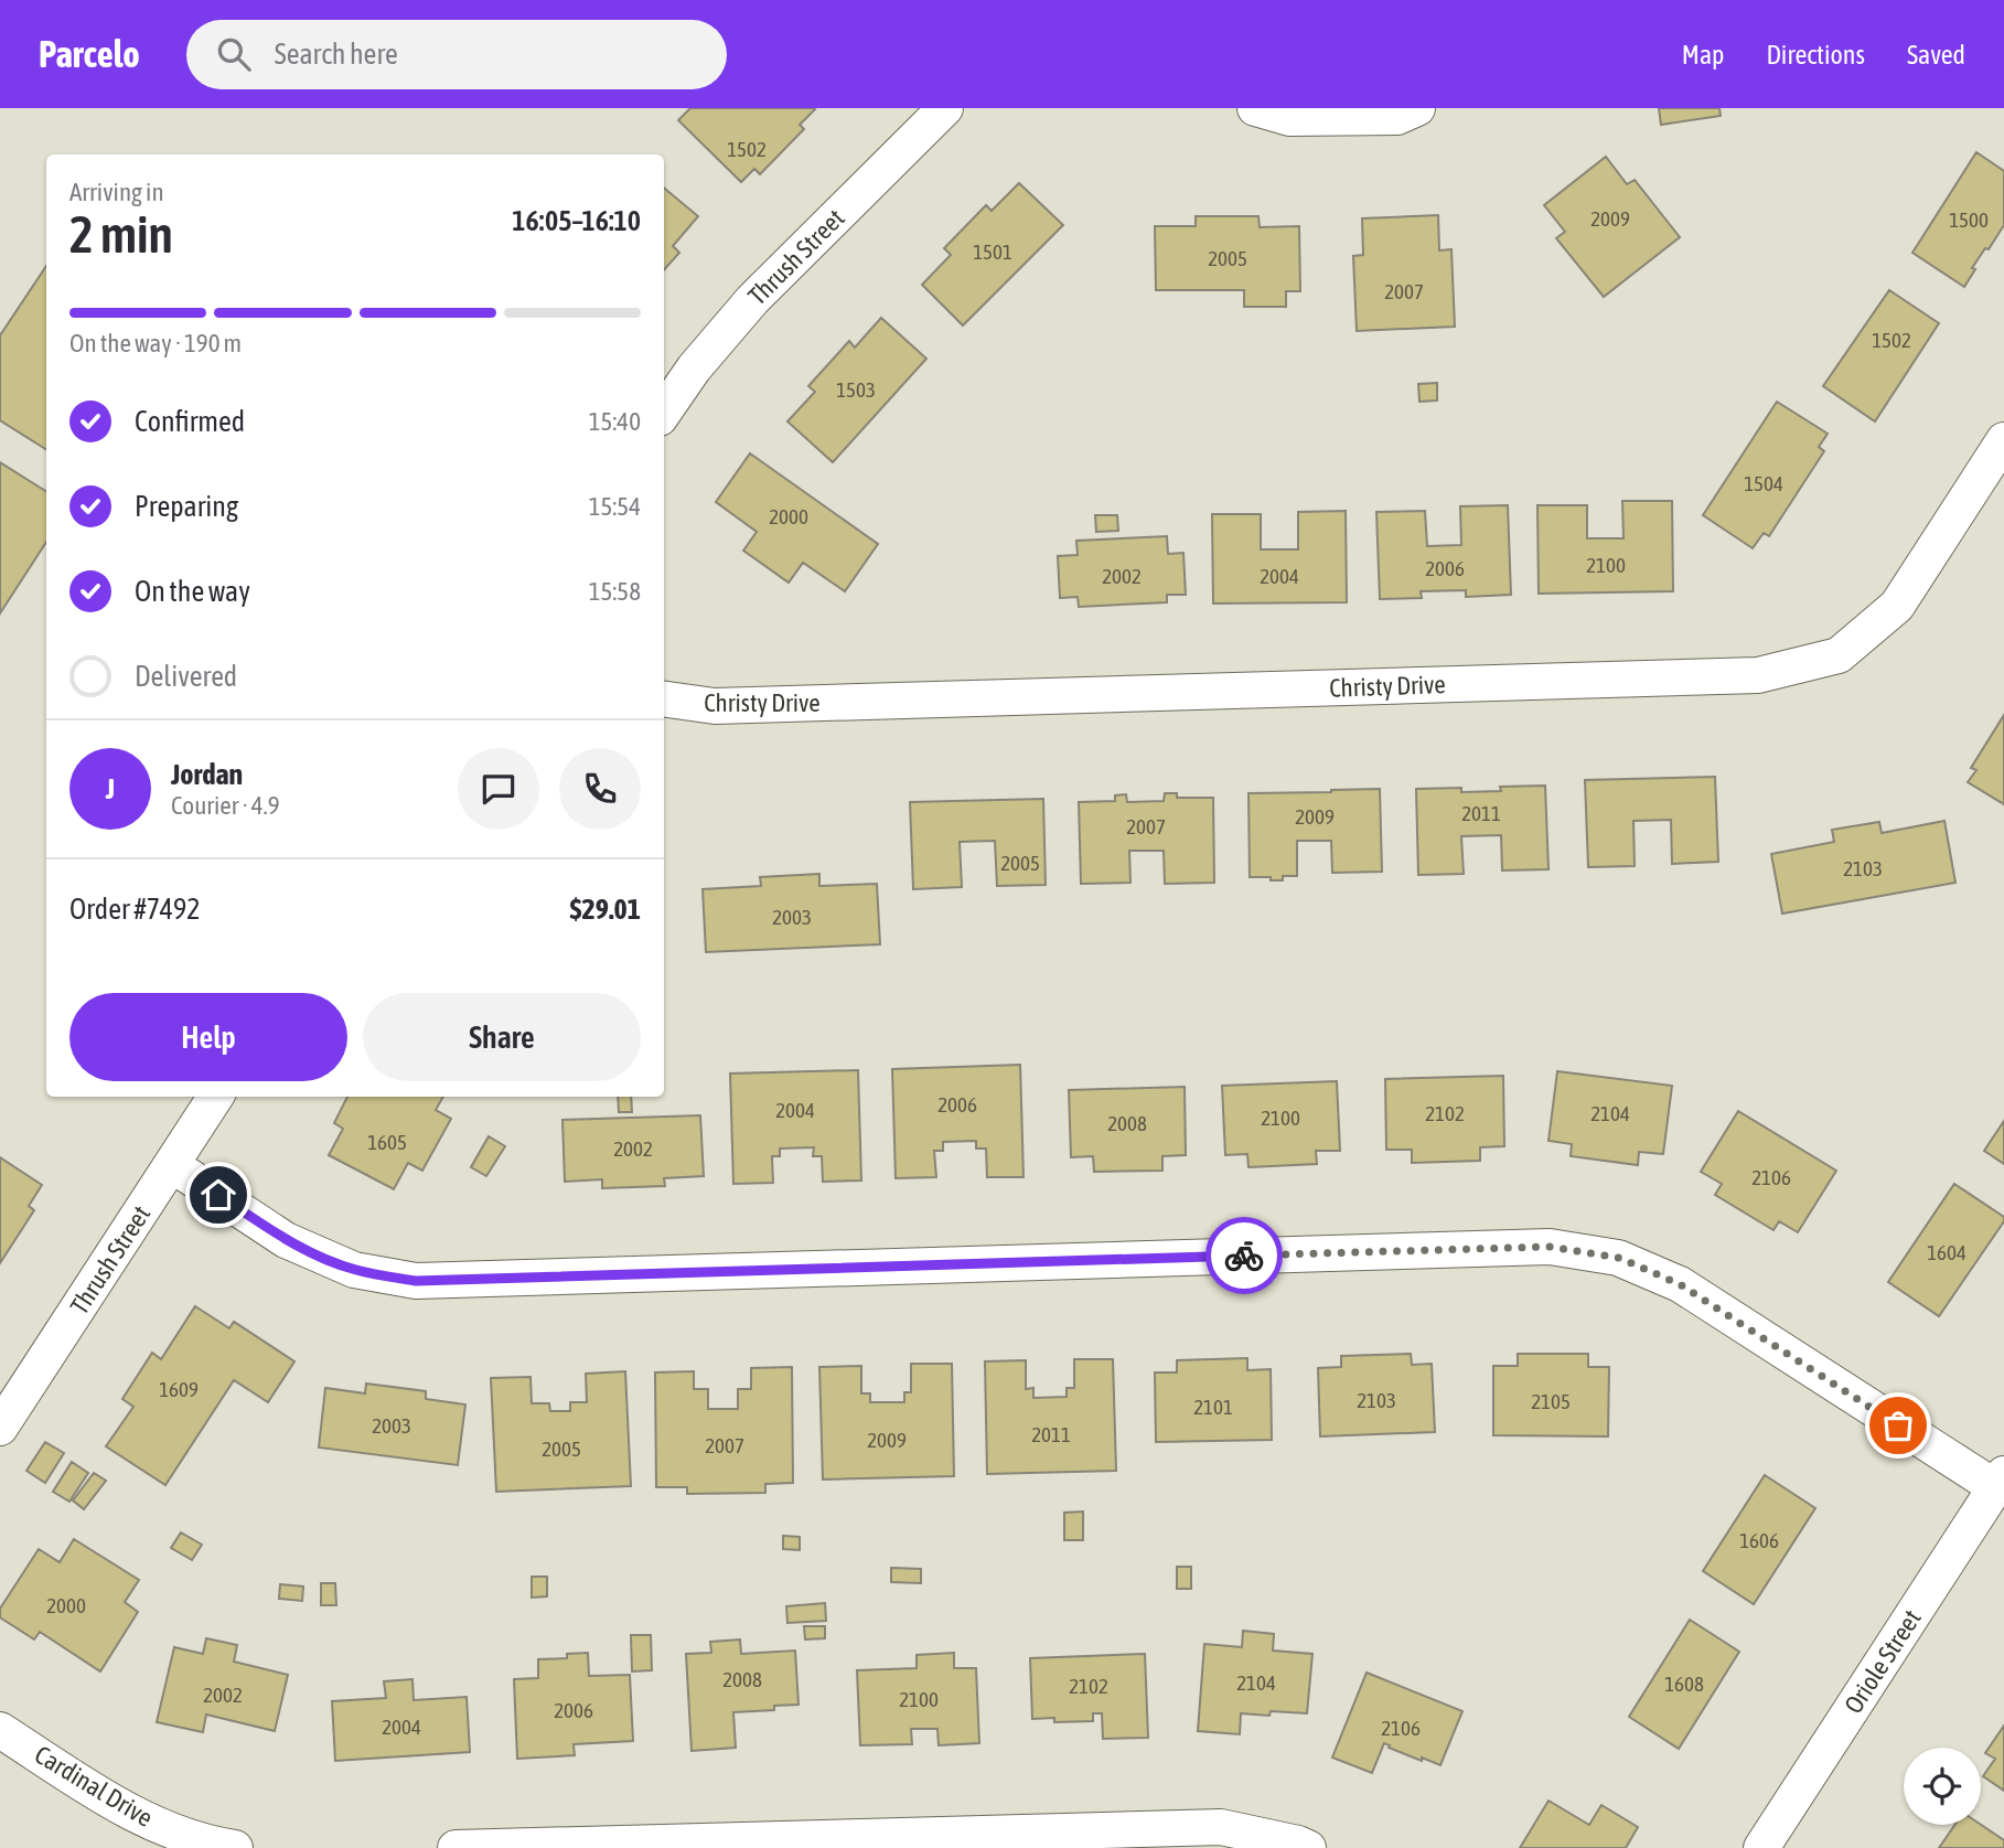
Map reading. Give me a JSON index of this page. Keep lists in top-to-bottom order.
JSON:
{
  "streets": {
    "street": [
      "Thrush Street",
      "Christy Drive",
      "Oriole Street",
      "Cardinal Drive"
    ]
  },
  "house_numbers": [
    "1502",
    "2009",
    "1500",
    "1501",
    "2005",
    "2007",
    "1502",
    "1503",
    "1504",
    "2000",
    "2100",
    "2006",
    "2002",
    "2004",
    "2011",
    "2009",
    "2007",
    "2005",
    "2103",
    "2003",
    "2006",
    "2004",
    "2102",
    "2104",
    "2100",
    "2008",
    "1605",
    "2002",
    "2106",
    "1604",
    "1609",
    "2103",
    "2105",
    "2101",
    "2003",
    "2011",
    "2009",
    "2007",
    "2005",
    "1606",
    "2000",
    "2008",
    "2104",
    "1608",
    "2102",
    "2002",
    "2100",
    "2006",
    "2004",
    "2106"
  ],
  "page": {
    "header": "Parcelo",
    "search": "Search here",
    "nav": ["Map", "Directions", "Saved"],
    "heading": ["2 min", "Arriving in", "16:05–16:10"],
    "panel": [
      "Jordan",
      "Courier · 4.9",
      "Order #7492",
      "$29.01"
    ],
    "bar": "On the way · 190 m",
    "list": [
      ["Confirmed", "15:40"],
      ["Preparing", "15:54"],
      ["On the way", "15:58"],
      "Delivered"
    ],
    "round": "J",
    "buttons": ["Help", "Share"]
  }
}
